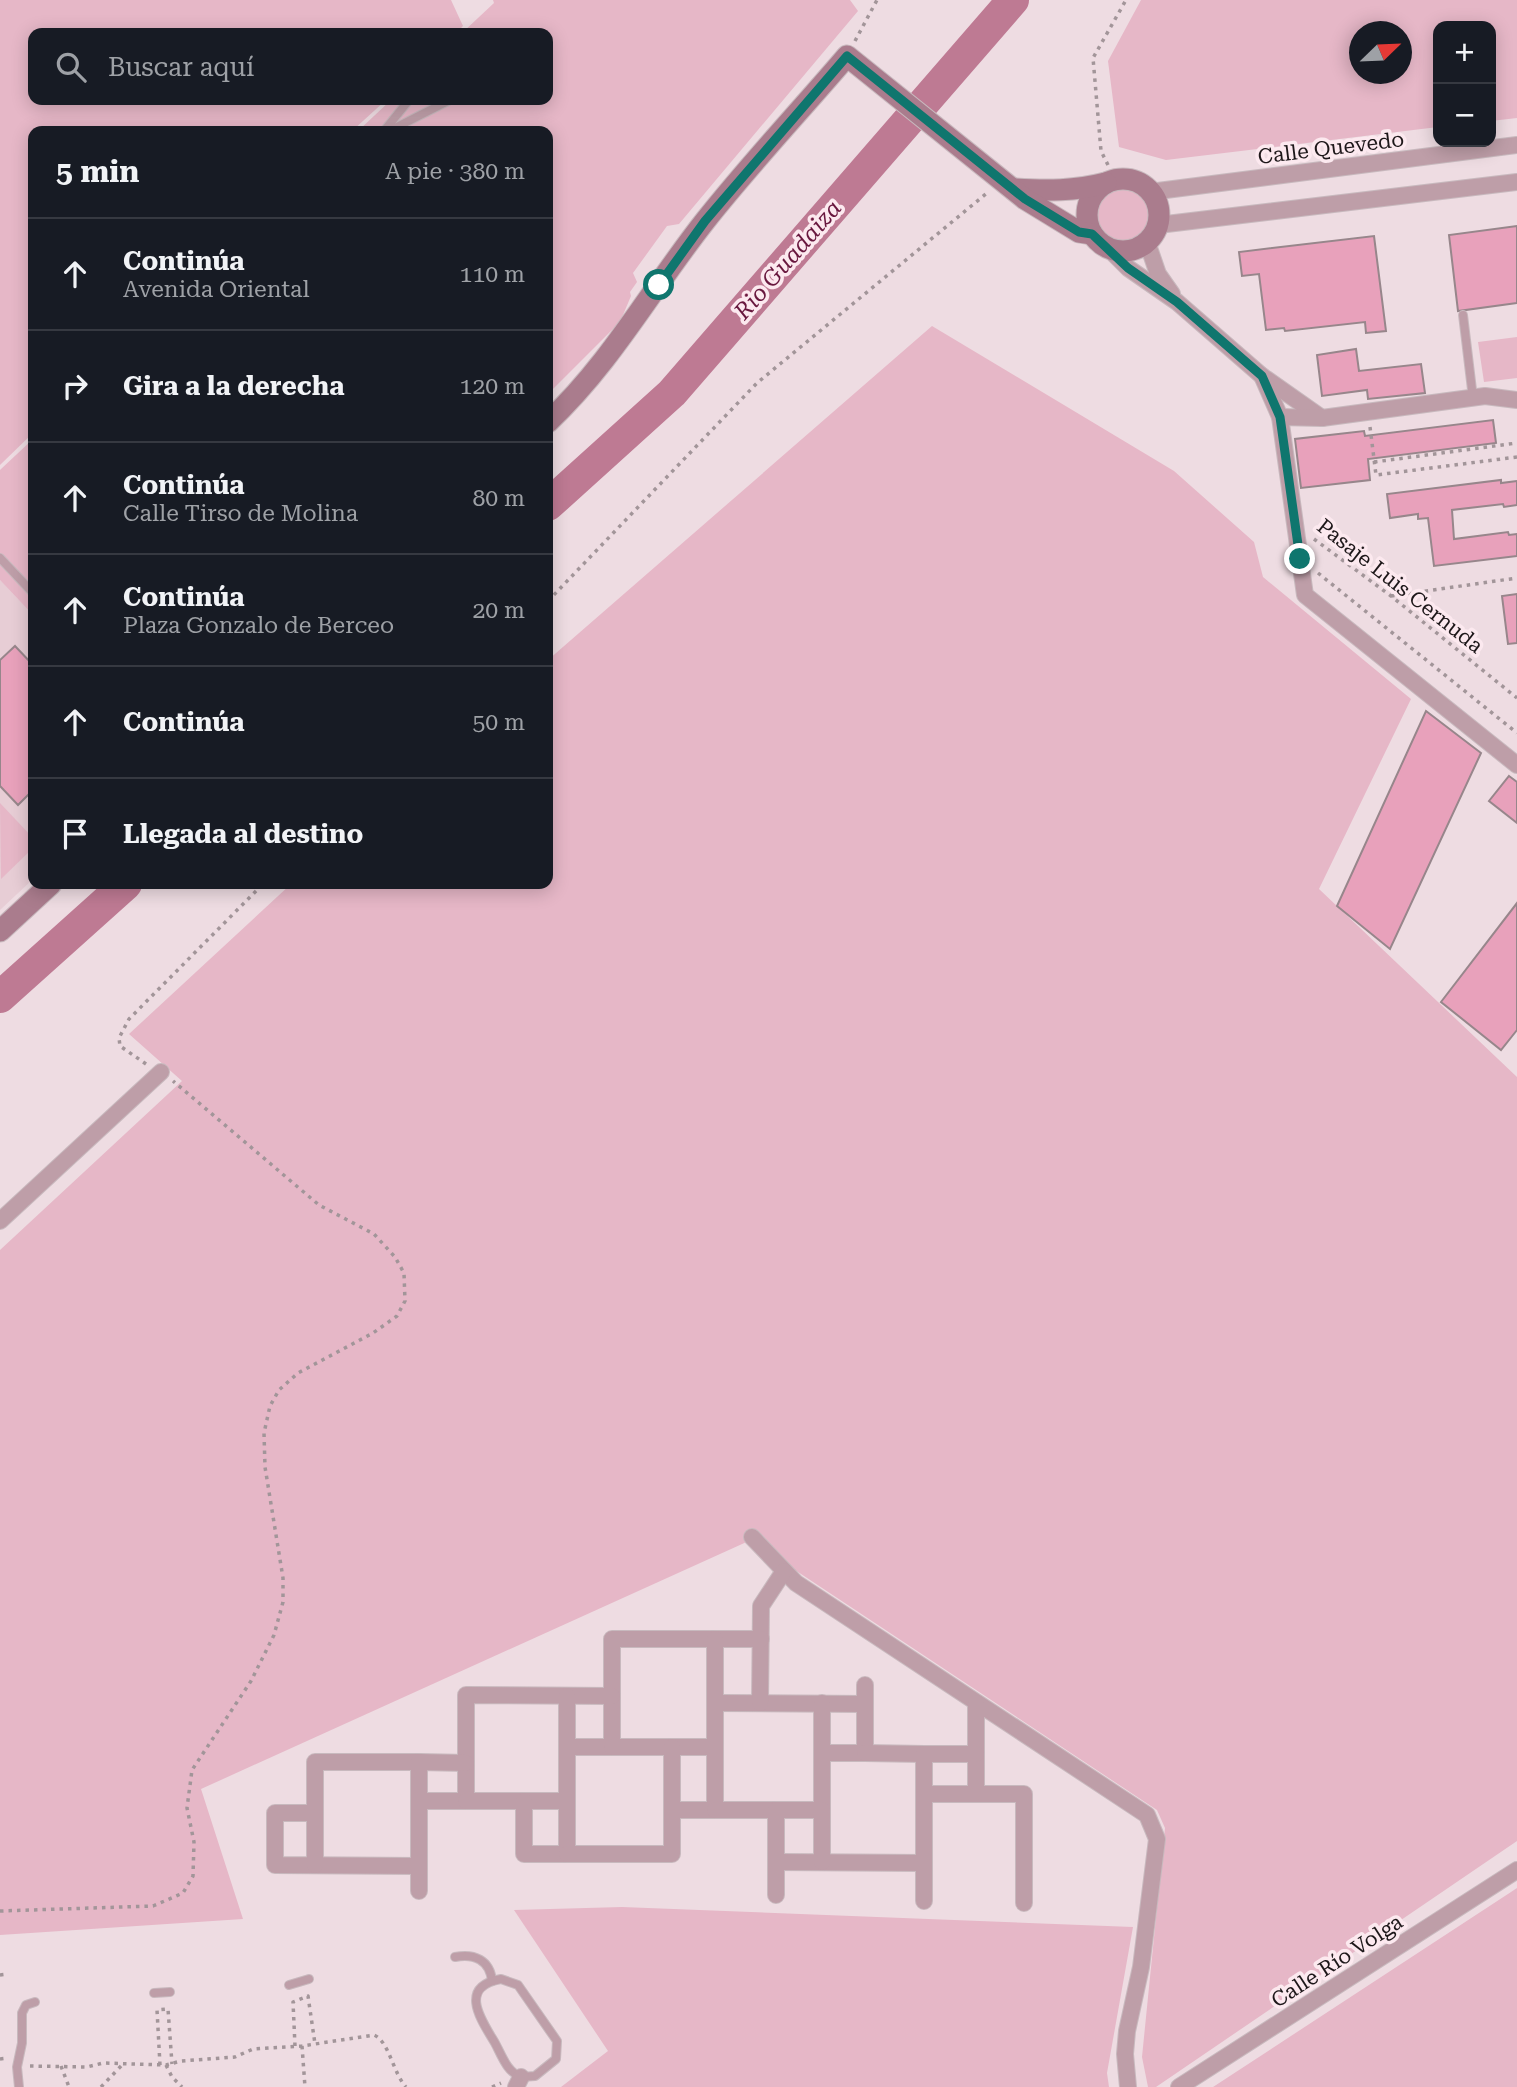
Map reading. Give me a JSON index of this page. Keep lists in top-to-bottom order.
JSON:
{
  "streets": {
    "street": ["Calle Quevedo", "Calle Río Volga"],
    "path": ["Pasaje Luis Cernuda"]
  },
  "water": ["Rio Guadaiza"],
  "north": "top right",
  "page": {
    "map_buttons": ["+", "−"],
    "search": "Buscar aquí",
    "heading": ["5 min", "A pie · 380 m"],
    "list": [
      ["Continúa", "Avenida Oriental", "110 m"],
      ["Gira a la derecha", "120 m"],
      ["Continúa", "Calle Tirso de Molina", "80 m"],
      ["Continúa", "Plaza Gonzalo de Berceo", "20 m"],
      ["Continúa", "50 m"],
      "Llegada al destino"
    ]
  }
}
